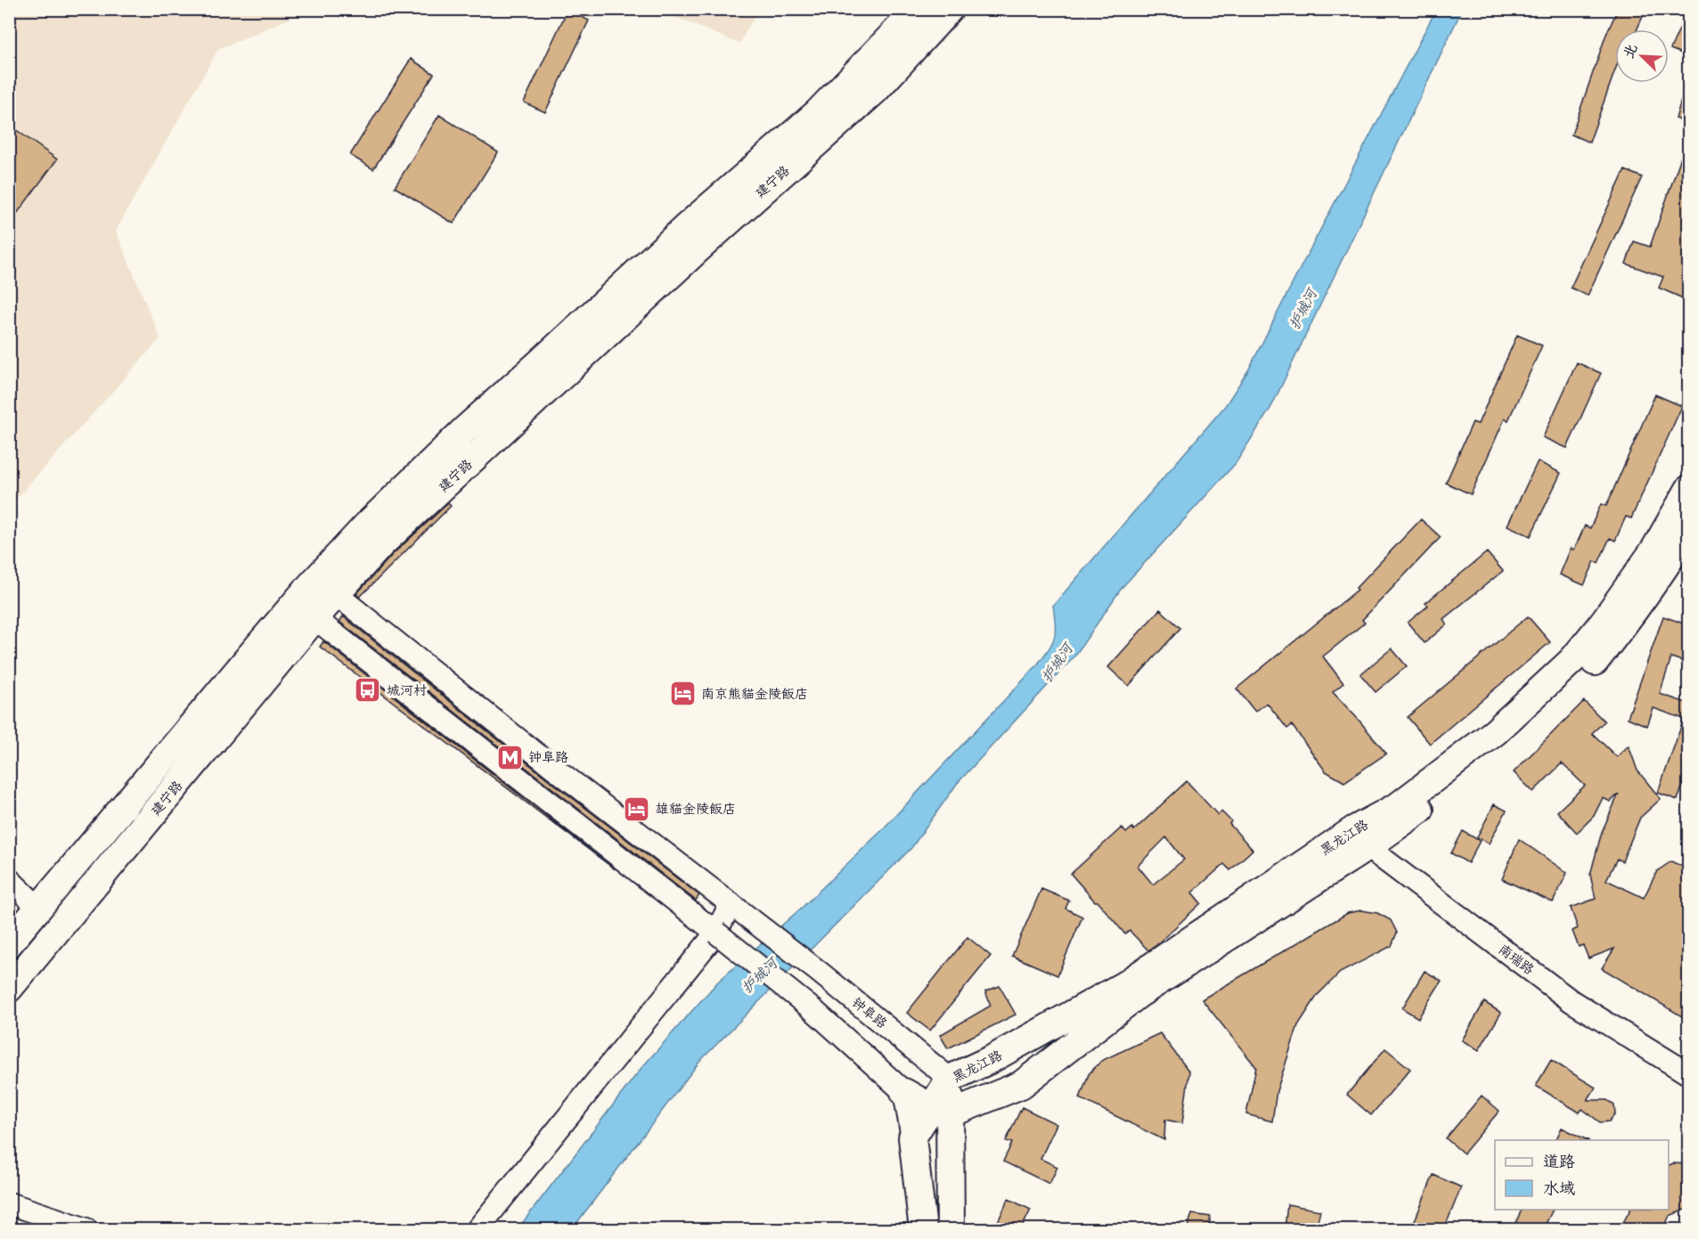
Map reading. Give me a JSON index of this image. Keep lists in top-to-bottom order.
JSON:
{
  "streets": {
    "main road": ["建宁路", "黑龙江路"],
    "street": ["南瑞路", "钟阜路"]
  },
  "crossings": [
    ["建宁路", "钟阜路"],
    ["黑龙江路", "南瑞路"],
    ["黑龙江路", "钟阜路"]
  ],
  "water": ["护城河"],
  "places": {
    "bus stop": ["城河村"],
    "hotel": ["南京熊貓金陵飯店", "雄貓金陵飯店"],
    "metro station": ["钟阜路"]
  },
  "legend": ["道路", "水域"],
  "north": "top left"
}
